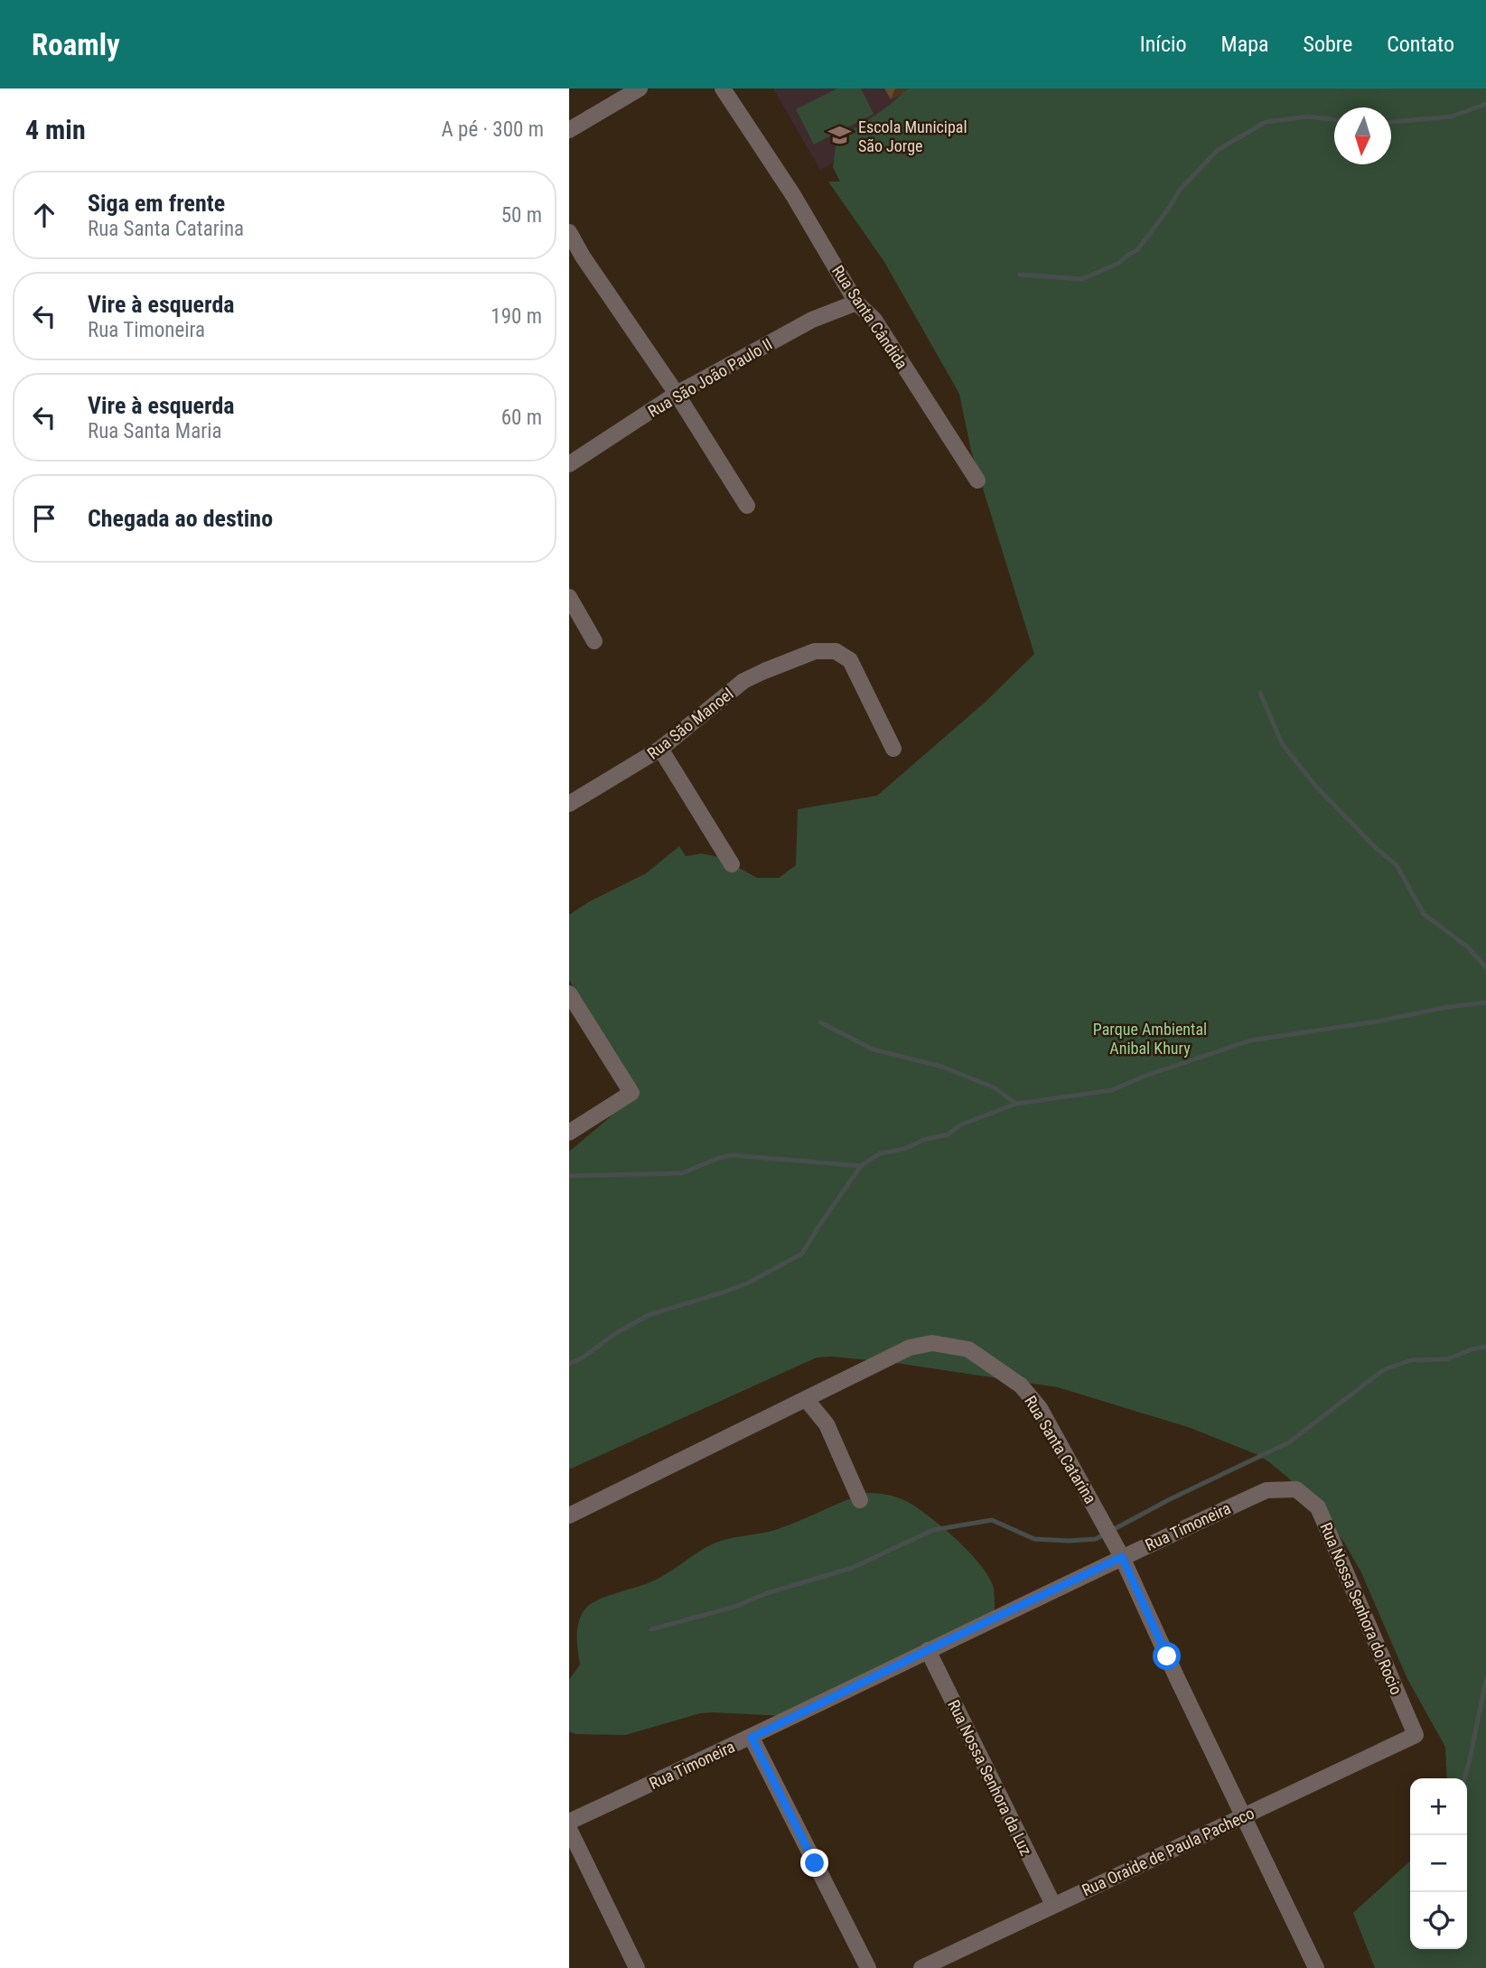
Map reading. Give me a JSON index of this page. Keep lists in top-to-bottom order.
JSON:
{
  "streets": {
    "street": [
      "Rua Santa Cândida",
      "Rua São João Paulo II",
      "Rua São Manoel",
      "Rua Santa Catarina",
      "Rua Timoneira",
      "Rua Nossa Senhora do Rocio",
      "Rua Nossa Senhora da Luz",
      "Rua Oraide de Paula Pacheco"
    ]
  },
  "crossings": [
    ["Rua Santa Cândida", "Rua São João Paulo II"],
    ["Rua Santa Catarina", "Rua Timoneira"],
    ["Rua Santa Catarina", "Rua Oraide de Paula Pacheco"],
    ["Rua Timoneira", "Rua Nossa Senhora do Rocio"],
    ["Rua Timoneira", "Rua Nossa Senhora da Luz"],
    ["Rua Nossa Senhora do Rocio", "Rua Oraide de Paula Pacheco"],
    ["Rua Nossa Senhora da Luz", "Rua Oraide de Paula Pacheco"]
  ],
  "parks": ["Parque Ambiental Anibal Khury"],
  "places": {
    "school or university": ["Escola Municipal São Jorge"]
  },
  "north": "bottom",
  "page": {
    "header": "Roamly",
    "nav": [
      "Início",
      "Mapa",
      "Sobre",
      "Contato"
    ],
    "heading": ["4 min", "A pé · 300 m"],
    "list": [
      ["Siga em frente", "Rua Santa Catarina", "50 m"],
      ["Vire à esquerda", "Rua Timoneira", "190 m"],
      ["Vire à esquerda", "Rua Santa Maria", "60 m"],
      "Chegada ao destino"
    ],
    "map_buttons": ["+", "−"]
  }
}
